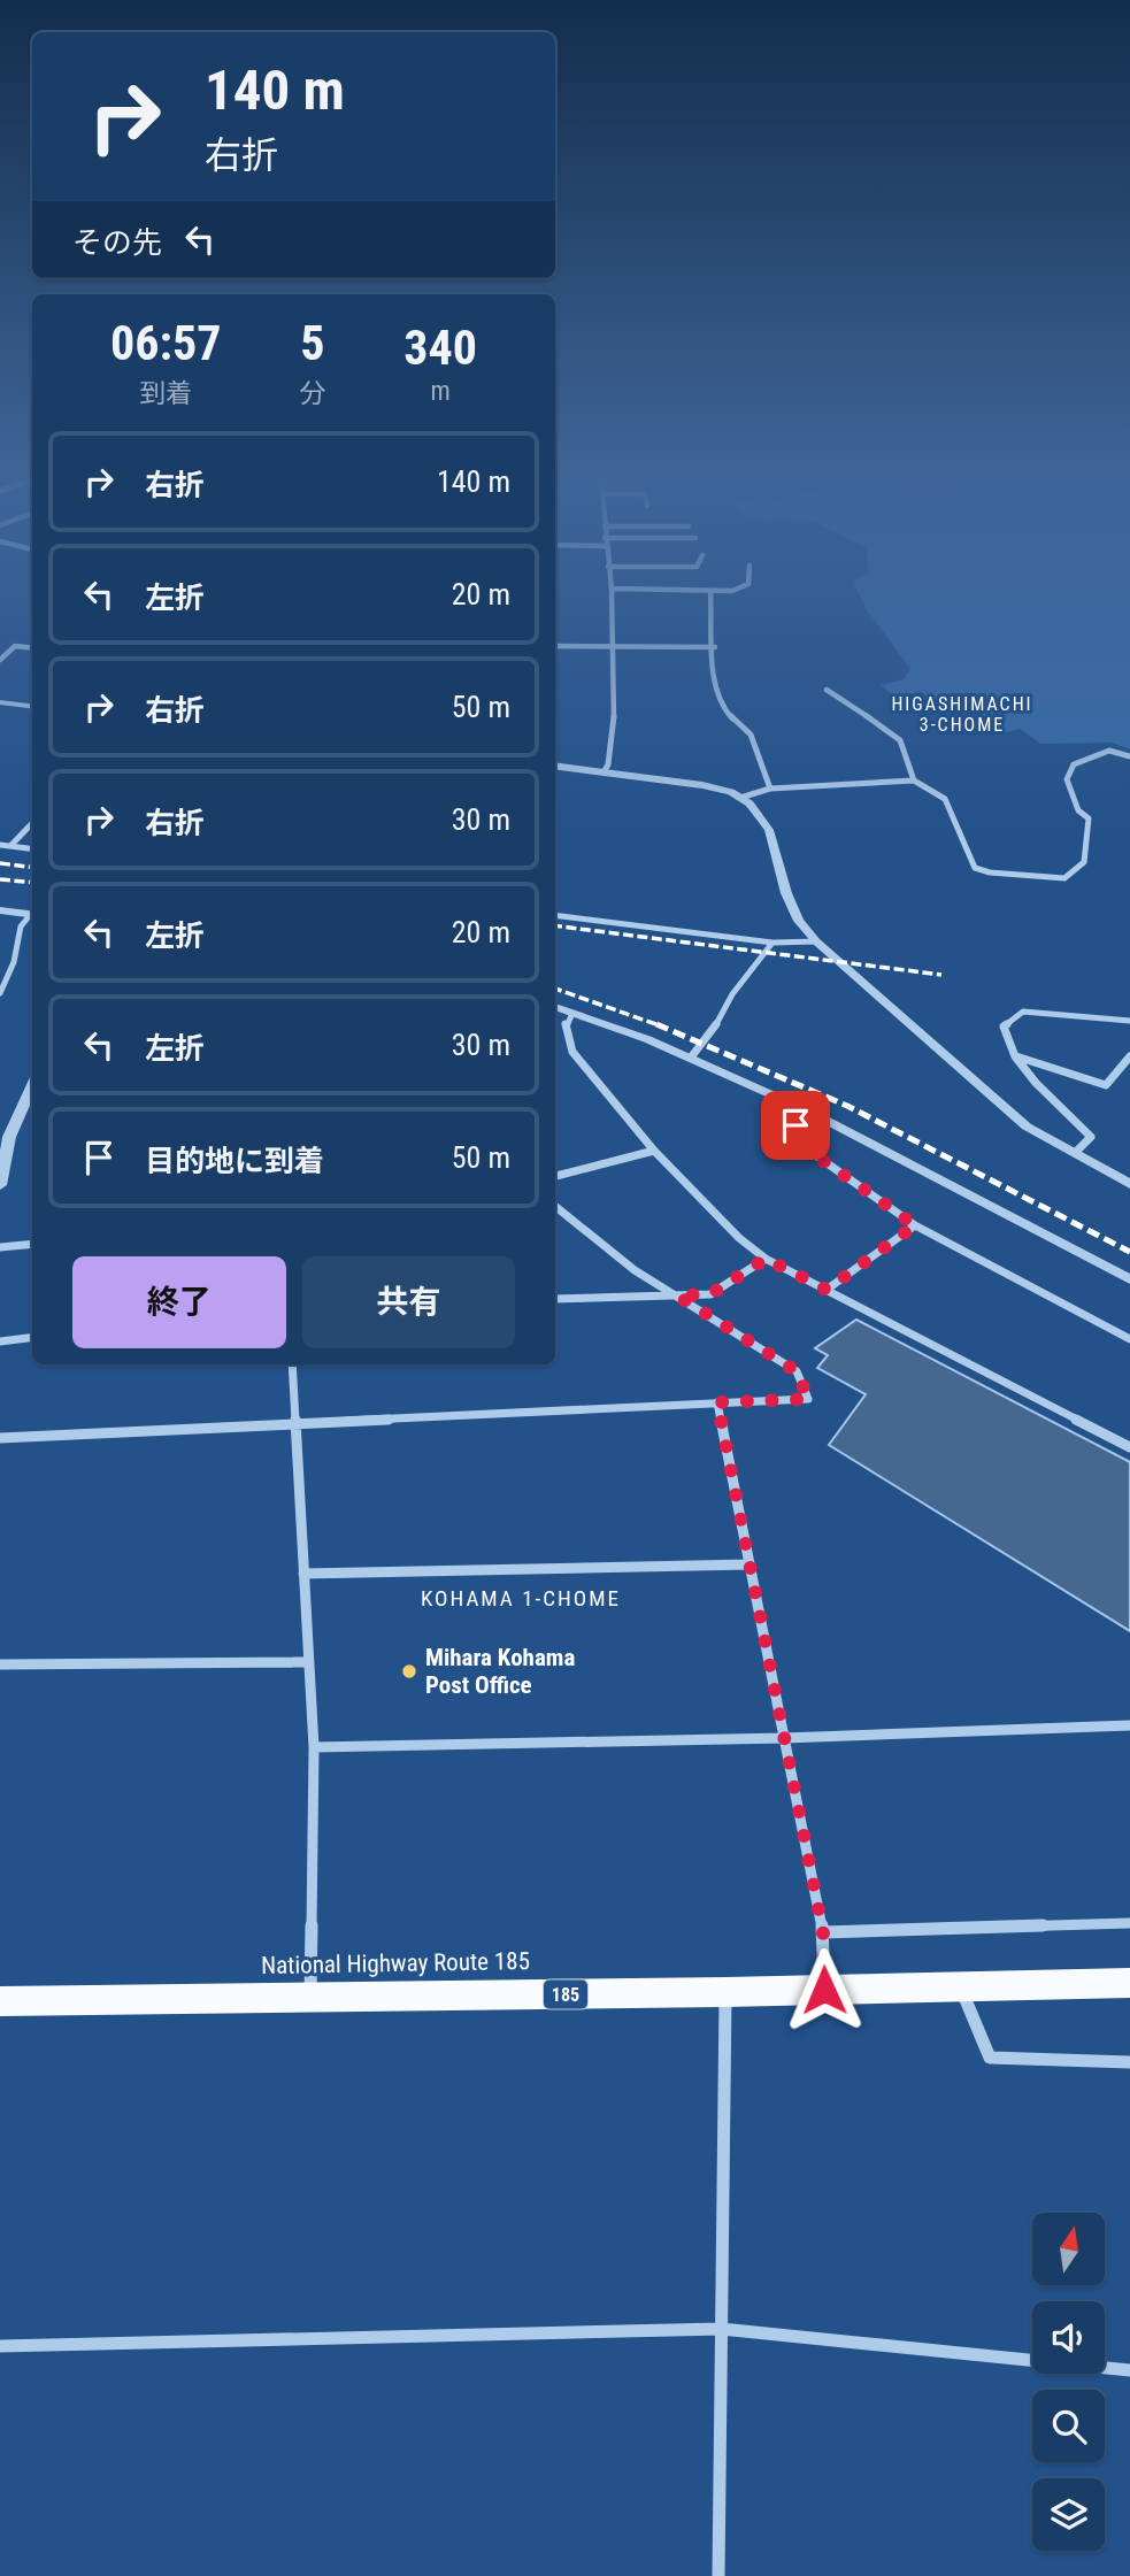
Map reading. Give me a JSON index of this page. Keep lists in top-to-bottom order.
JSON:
{
  "streets": {
    "highway": ["National Highway Route 185", "185"]
  },
  "districts": ["HIGASHIMACHI 3-CHOME", "KOHAMA 1-CHOME"],
  "places": ["Mihara Kohama Post Office"],
  "north": "top",
  "page": {
    "turn": ["140 m", "右折"],
    "then": "その先",
    "eta": [
      "06:57",
      "到着",
      "5",
      "分",
      "340",
      "m"
    ],
    "list": [
      {
        "name": "右折",
        "value": "140 m"
      },
      {
        "name": "左折",
        "value": "20 m"
      },
      {
        "name": "右折",
        "value": "50 m"
      },
      {
        "name": "右折",
        "value": "30 m"
      },
      {
        "name": "左折",
        "value": "20 m"
      },
      {
        "name": "左折",
        "value": "30 m"
      },
      {
        "name": "目的地に到着",
        "value": "50 m"
      }
    ],
    "buttons": ["終了", "共有"]
  }
}
